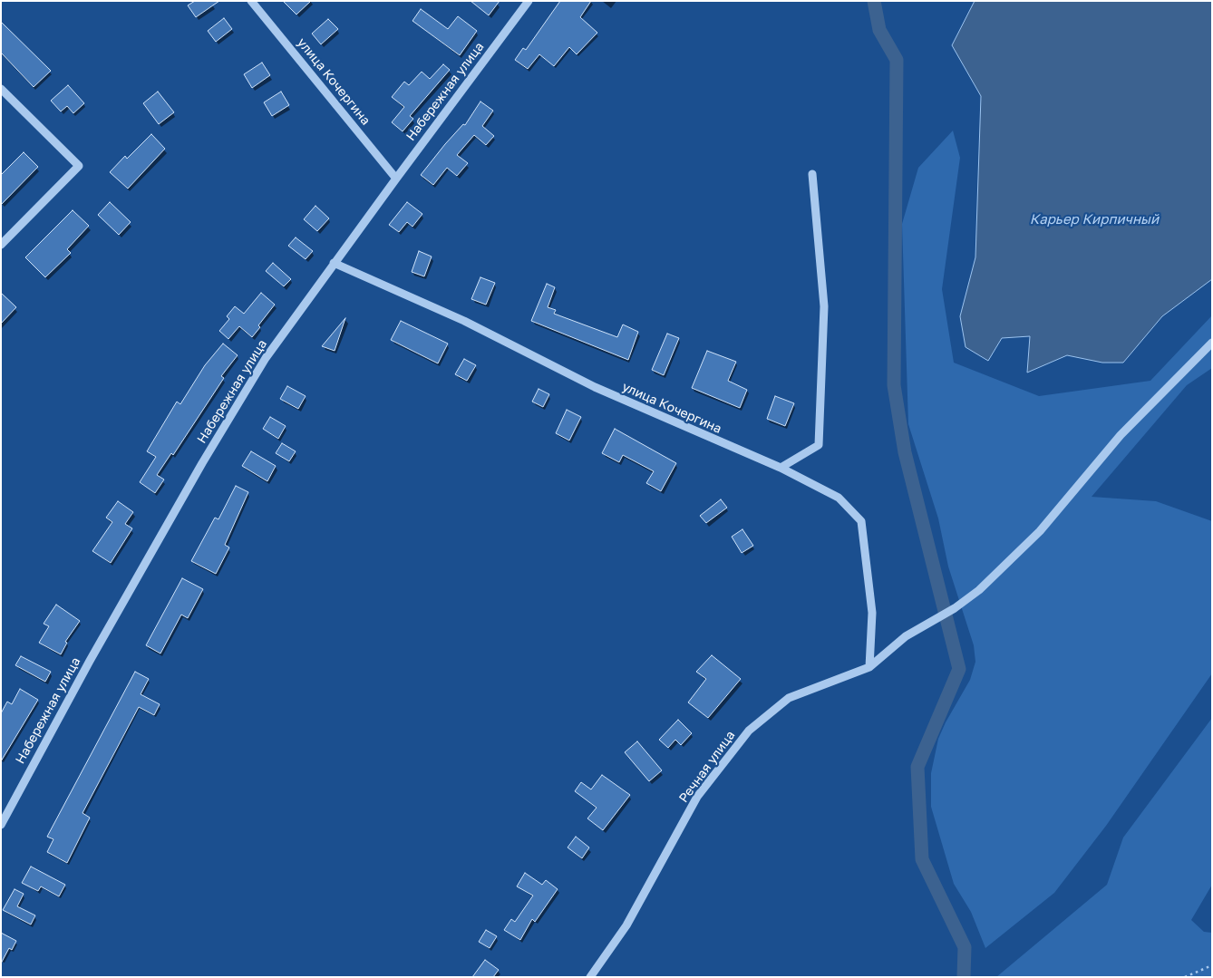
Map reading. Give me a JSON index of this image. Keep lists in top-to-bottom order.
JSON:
{
  "streets": {
    "street": ["улица Кочергина", "Набережная улица", "Речная улица"]
  },
  "crossings": [
    ["улица Кочергина", "Набережная улица"],
    ["улица Кочергина", "Речная улица"]
  ],
  "water": ["Карьер Кирпичный"]
}
